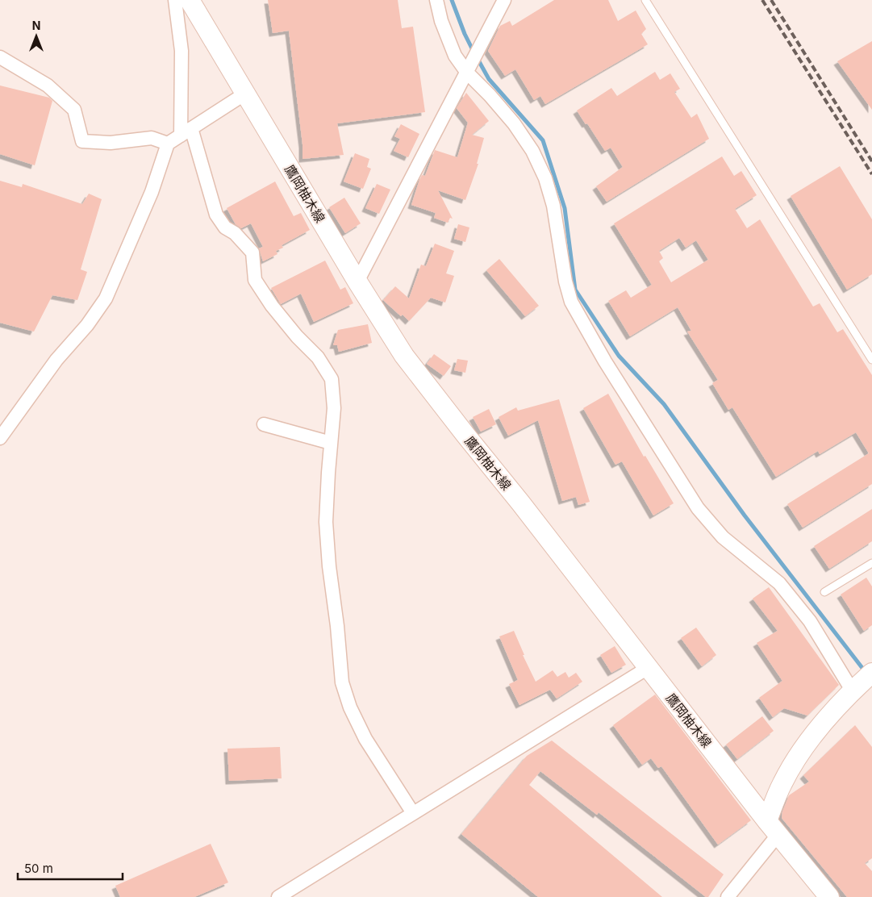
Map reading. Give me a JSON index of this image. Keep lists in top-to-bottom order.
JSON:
{
  "streets": {
    "main road": ["鷹岡柚木線"]
  },
  "scale_bar": "50 m",
  "north": "top"
}
